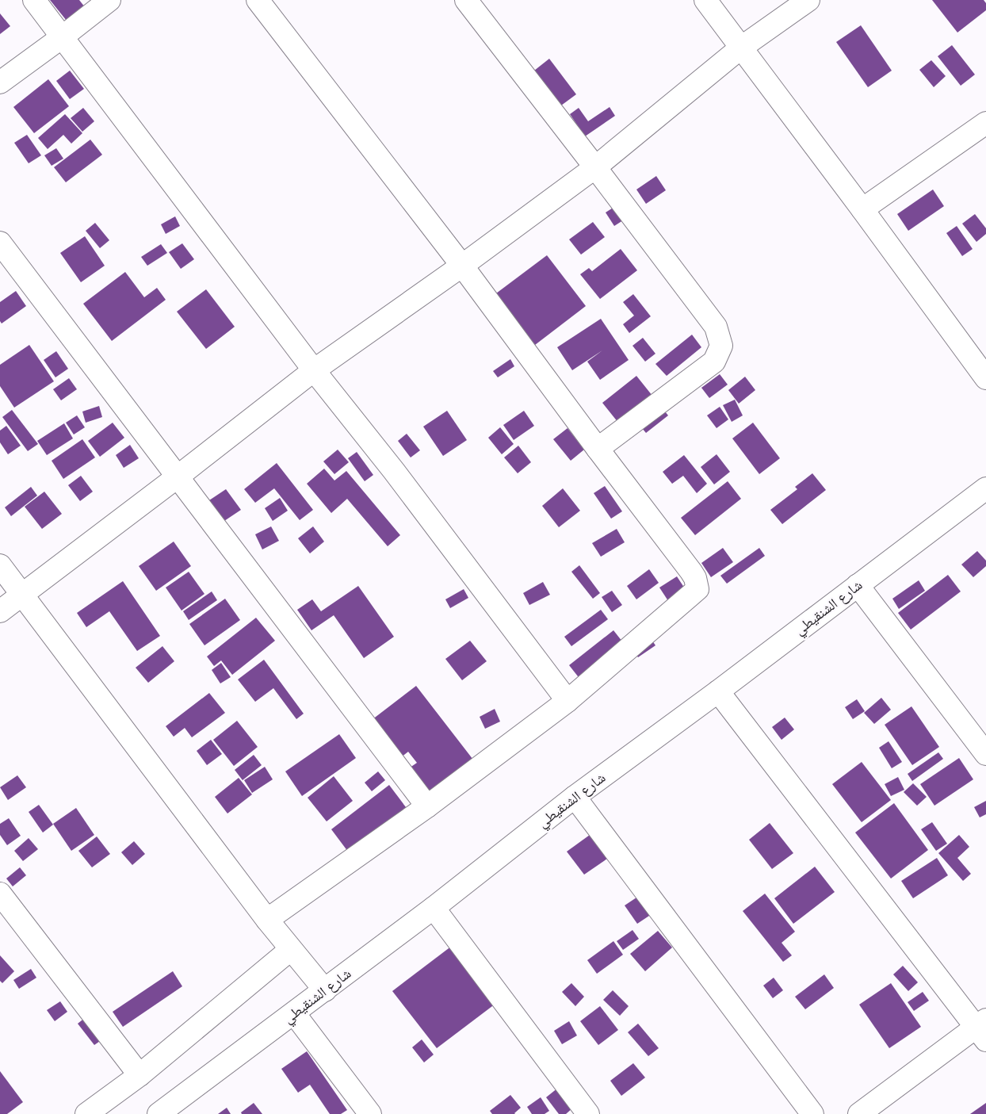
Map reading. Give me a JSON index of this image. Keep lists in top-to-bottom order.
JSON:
{
  "streets": {
    "street": ["شارع الشنقيطي"]
  }
}
